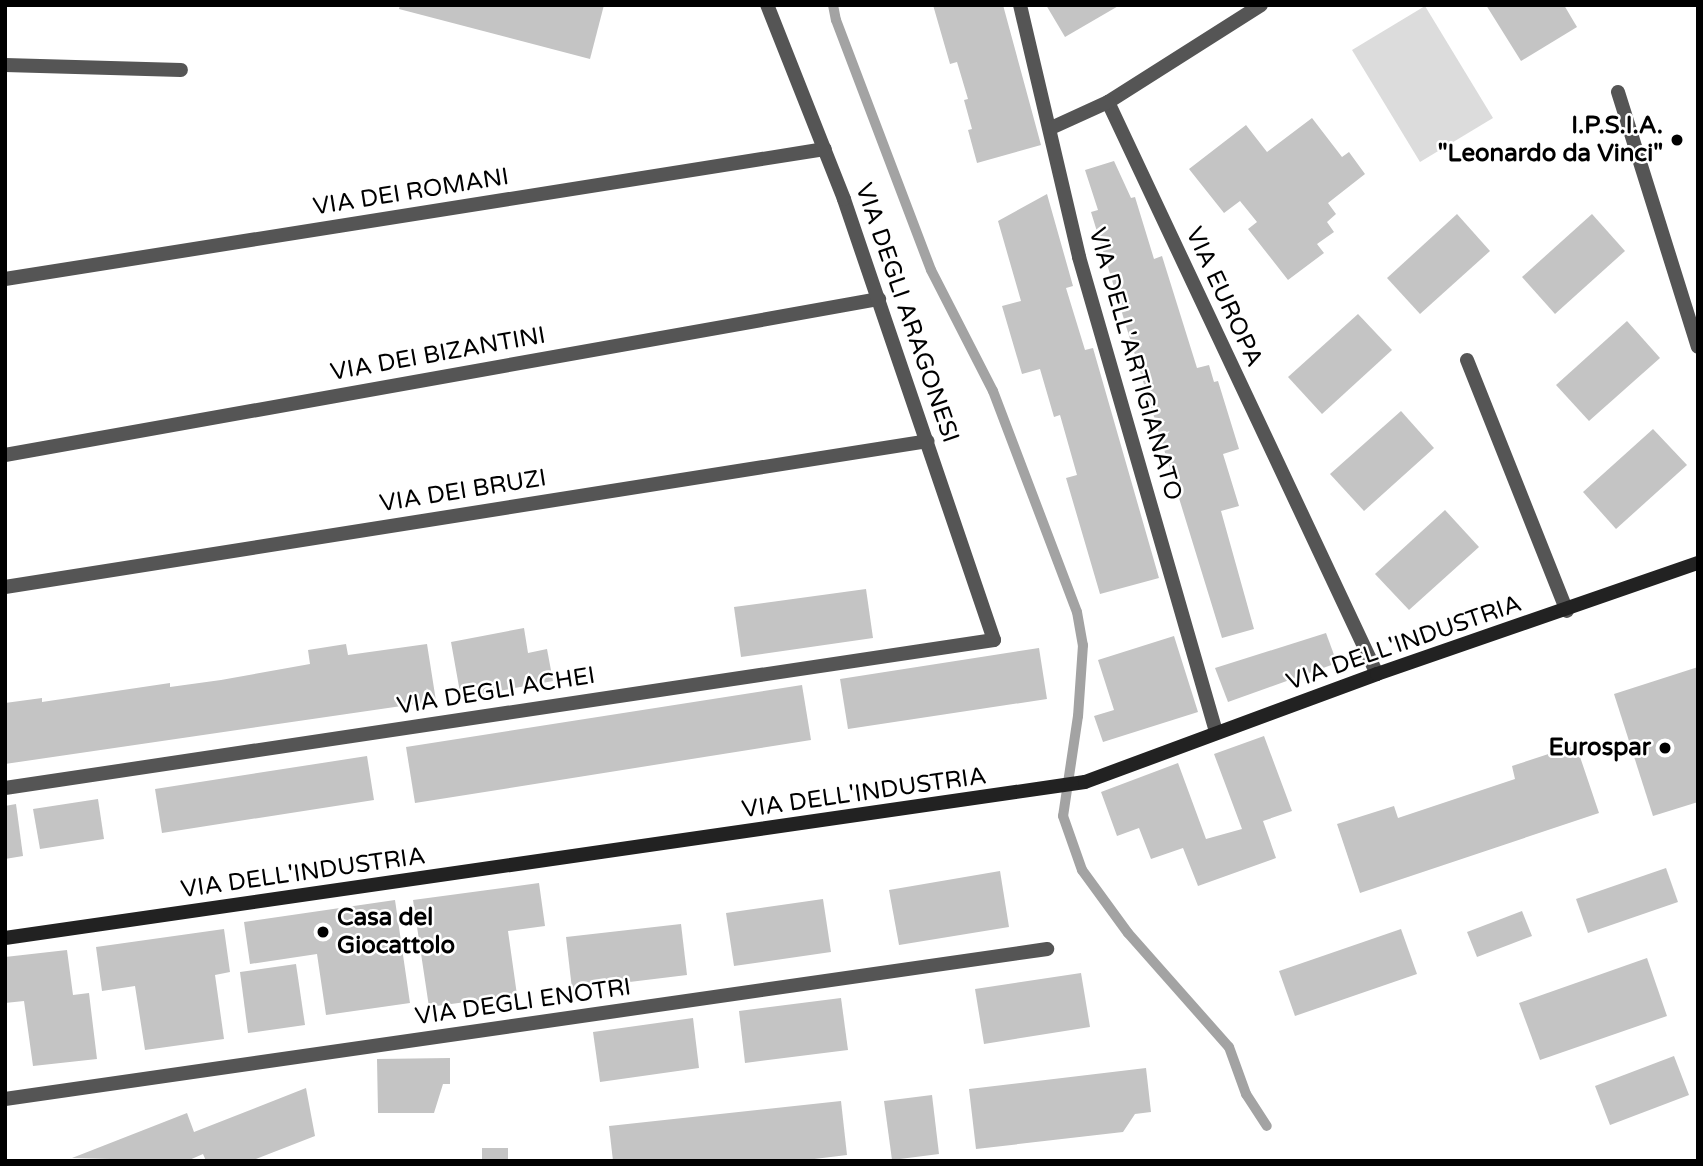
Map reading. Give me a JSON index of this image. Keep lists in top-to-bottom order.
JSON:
{
  "streets": {
    "street": [
      "VIA DEI ROMANI",
      "VIA EUROPA",
      "VIA DEGLI ARAGONESI",
      "VIA DEI BIZANTINI",
      "VIA DELL'ARTIGIANATO",
      "VIA DEI BRUZI",
      "VIA DELL'INDUSTRIA",
      "VIA DEGLI ACHEI",
      "VIA DEGLI ENOTRI"
    ]
  },
  "crossings": [
    ["VIA DEI ROMANI", "VIA DEGLI ARAGONESI"],
    ["VIA EUROPA", "VIA DELL'INDUSTRIA"],
    ["VIA DEGLI ARAGONESI", "VIA DEI BIZANTINI"],
    ["VIA DEGLI ARAGONESI", "VIA DEI BRUZI"],
    ["VIA DEGLI ARAGONESI", "VIA DEGLI ACHEI"],
    ["VIA DELL'ARTIGIANATO", "VIA DELL'INDUSTRIA"]
  ],
  "places": ["I.P.S.I.A. \"Leonardo da Vinci\"", "Eurospar", "Casa del Giocattolo"]
}
